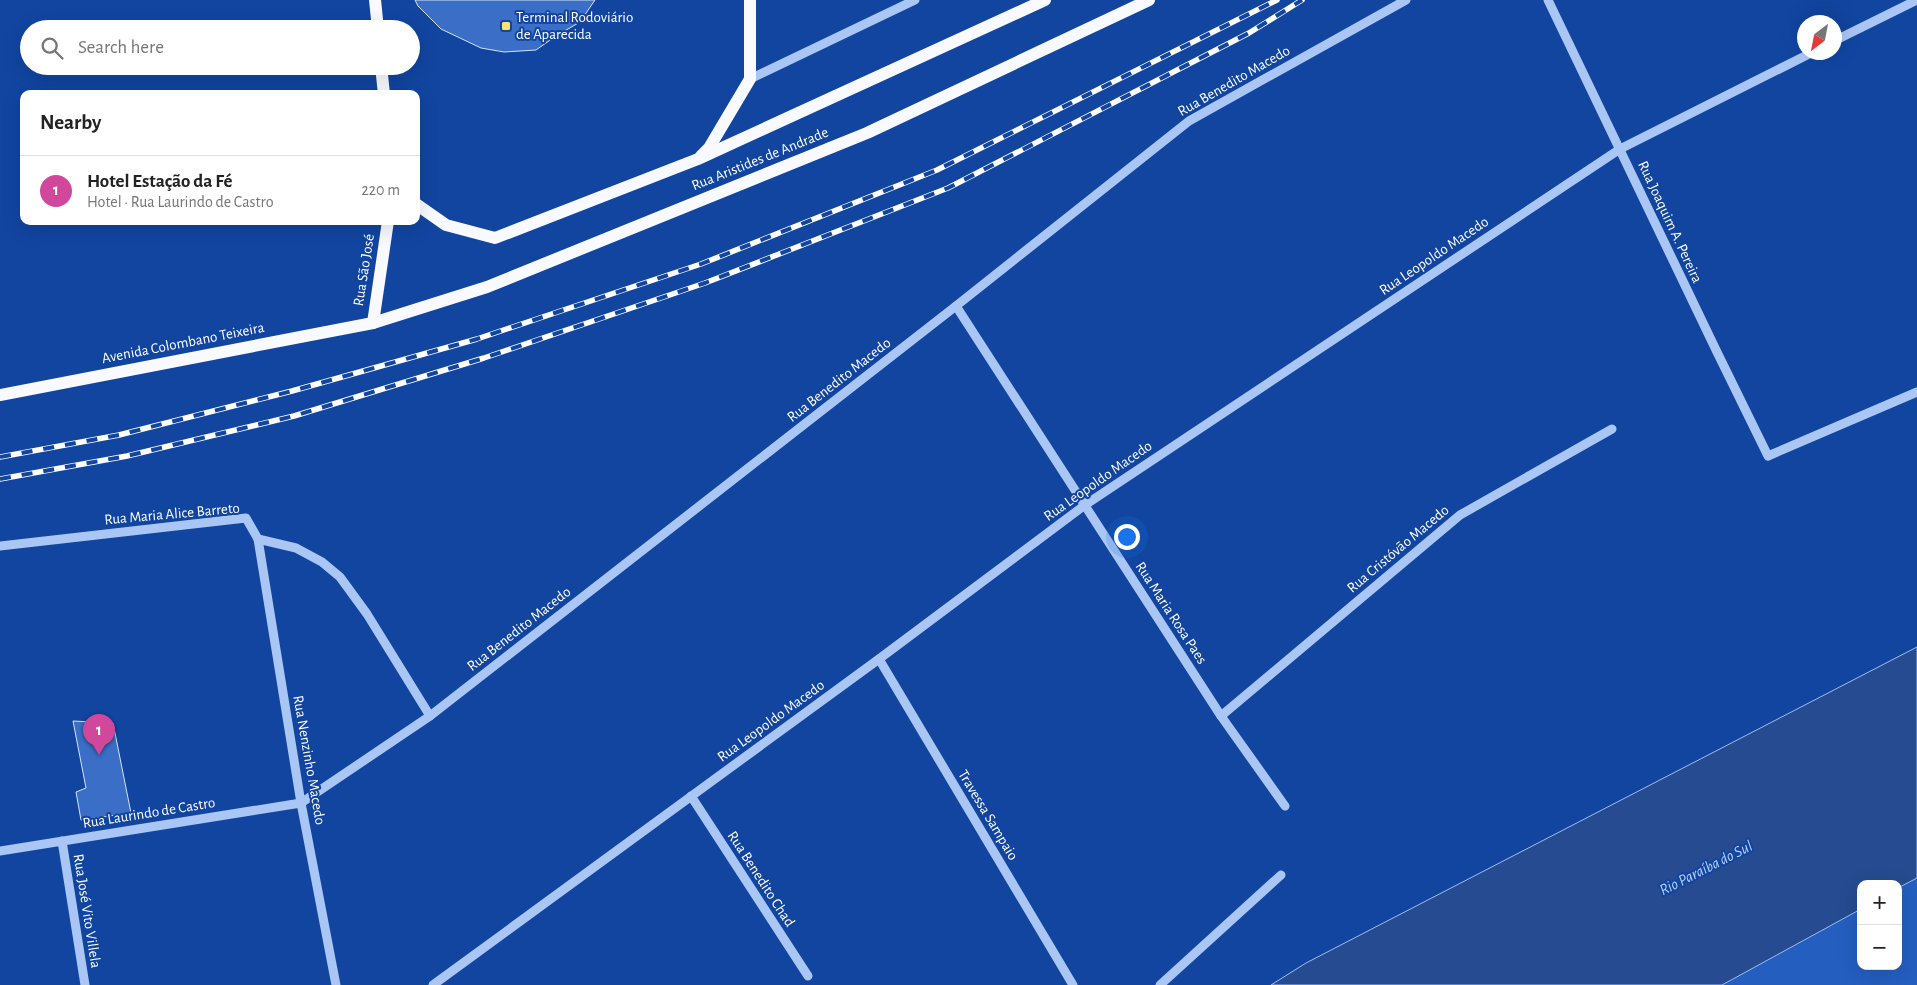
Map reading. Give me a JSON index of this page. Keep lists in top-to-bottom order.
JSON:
{
  "streets": {
    "main road": ["Rua Aristides de Andrade", "Rua São José", "Avenida Colombano Teixeira"],
    "street": [
      "Rua Benedito Macedo",
      "Rua Joaquim A. Pereira",
      "Rua Leopoldo Macedo",
      "Rua Maria Alice Barreto",
      "Rua Cristóvão Macedo",
      "Rua Maria Rosa Paes",
      "Rua Nenzinho Macedo",
      "Rua Laurindo de Castro",
      "Travessa Sampaio",
      "Rua Benedito Chad",
      "Rua José Vito Villela"
    ]
  },
  "crossings": [
    ["Rua Benedito Macedo", "Rua Maria Rosa Paes"],
    ["Rua Benedito Macedo", "Rua Nenzinho Macedo"],
    ["Rua Benedito Macedo", "Rua Laurindo de Castro"],
    ["Rua Aristides de Andrade", "Rua São José"],
    ["Rua Aristides de Andrade", "Avenida Colombano Teixeira"],
    ["Rua Joaquim A. Pereira", "Rua Leopoldo Macedo"],
    ["Rua Leopoldo Macedo", "Rua Maria Rosa Paes"],
    ["Rua Leopoldo Macedo", "Travessa Sampaio"],
    ["Rua Leopoldo Macedo", "Rua Benedito Chad"],
    ["Rua São José", "Avenida Colombano Teixeira"],
    ["Rua Maria Alice Barreto", "Rua Nenzinho Macedo"],
    ["Rua Cristóvão Macedo", "Rua Maria Rosa Paes"],
    ["Rua Nenzinho Macedo", "Rua Laurindo de Castro"],
    ["Rua Laurindo de Castro", "Rua José Vito Villela"]
  ],
  "water": ["Rio Paraíba do Sul"],
  "places": {
    "transit": ["Terminal Rodoviário de Aparecida"]
  },
  "north": "bottom left",
  "page": {
    "search": "Search here",
    "heading": "Nearby",
    "list": [
      {
        "mark": "1",
        "name": "Hotel Estação da Fé",
        "note": "Hotel · Rua Laurindo de Castro",
        "value": "220 m"
      }
    ],
    "pins": "1",
    "map_buttons": ["+", "−"]
  }
}
